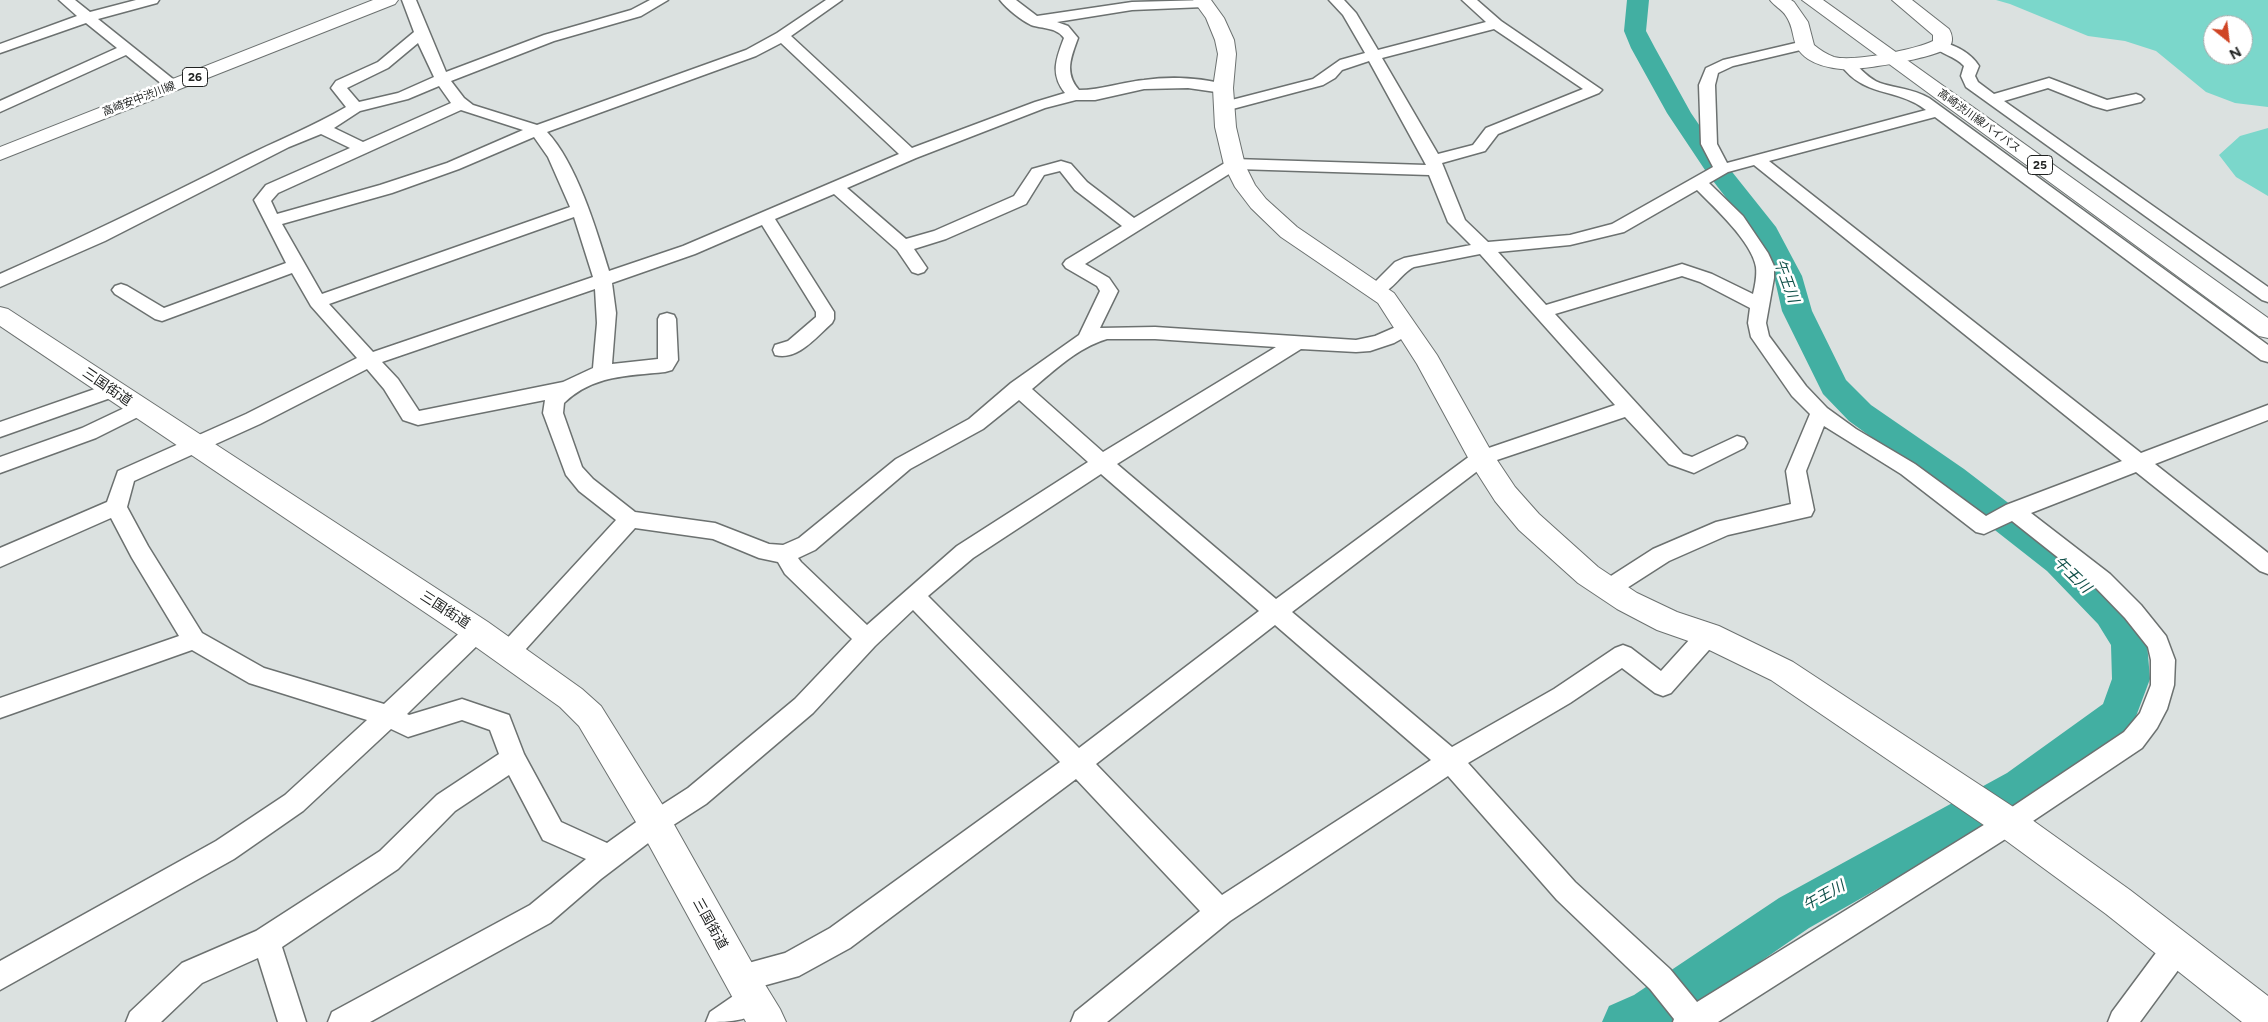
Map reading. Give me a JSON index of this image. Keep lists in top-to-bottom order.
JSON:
{
  "streets": {
    "street": [
      "26",
      "高崎安中渋川線",
      "高崎渋川線バイパス",
      "25",
      "三国街道"
    ]
  },
  "water": ["午王川"],
  "north": "bottom right"
}
